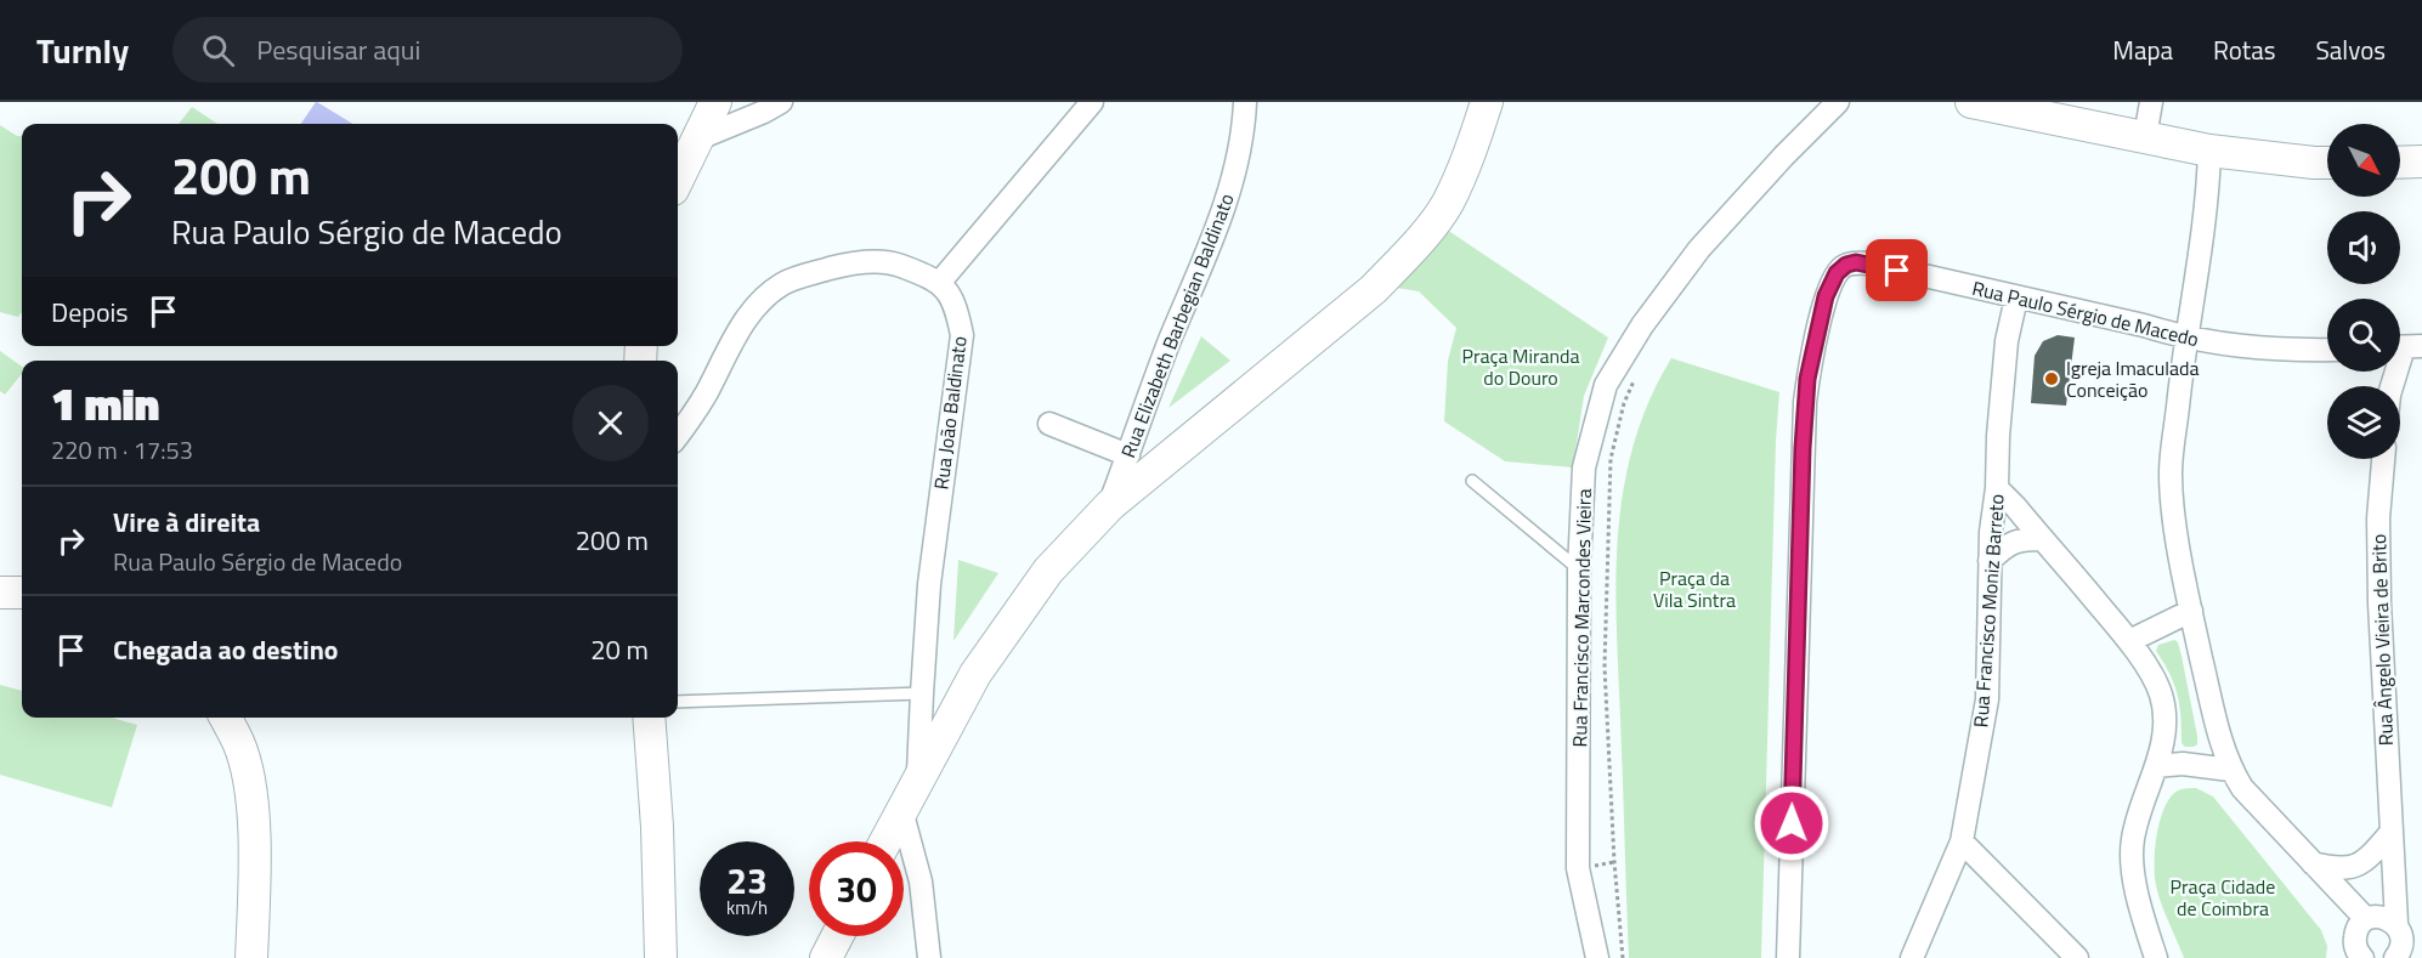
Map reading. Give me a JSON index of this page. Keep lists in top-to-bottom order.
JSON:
{
  "streets": {
    "street": [
      "Rua Paulo Sérgio de Macedo",
      "Rua Elizabeth Barbegian Baldinato",
      "Rua João Baldinato",
      "Rua Francisco Moniz Barreto",
      "Rua Francisco Marcondes Vieira",
      "Rua Ângelo Vieira de Brito"
    ]
  },
  "crossings": [
    ["Rua Paulo Sérgio de Macedo", "Rua Francisco Moniz Barreto"]
  ],
  "parks": ["Praça Miranda do Douro", "Praça da Vila Sintra", "Praça Cidade de Coimbra"],
  "places": ["Igreja Imaculada Conceição"],
  "north": "bottom right",
  "page": {
    "header": "Turnly",
    "search": "Pesquisar aqui",
    "nav": ["Mapa", "Rotas", "Salvos"],
    "turn": ["200 m", "Rua Paulo Sérgio de Macedo"],
    "then": "Depois",
    "heading": ["1 min", "220 m · 17:53"],
    "list": [
      {
        "name": "Vire à direita",
        "note": "Rua Paulo Sérgio de Macedo",
        "value": "200 m"
      },
      {
        "name": "Chegada ao destino",
        "value": "20 m"
      }
    ],
    "speed": "23 km/h",
    "limit": "30"
  }
}
